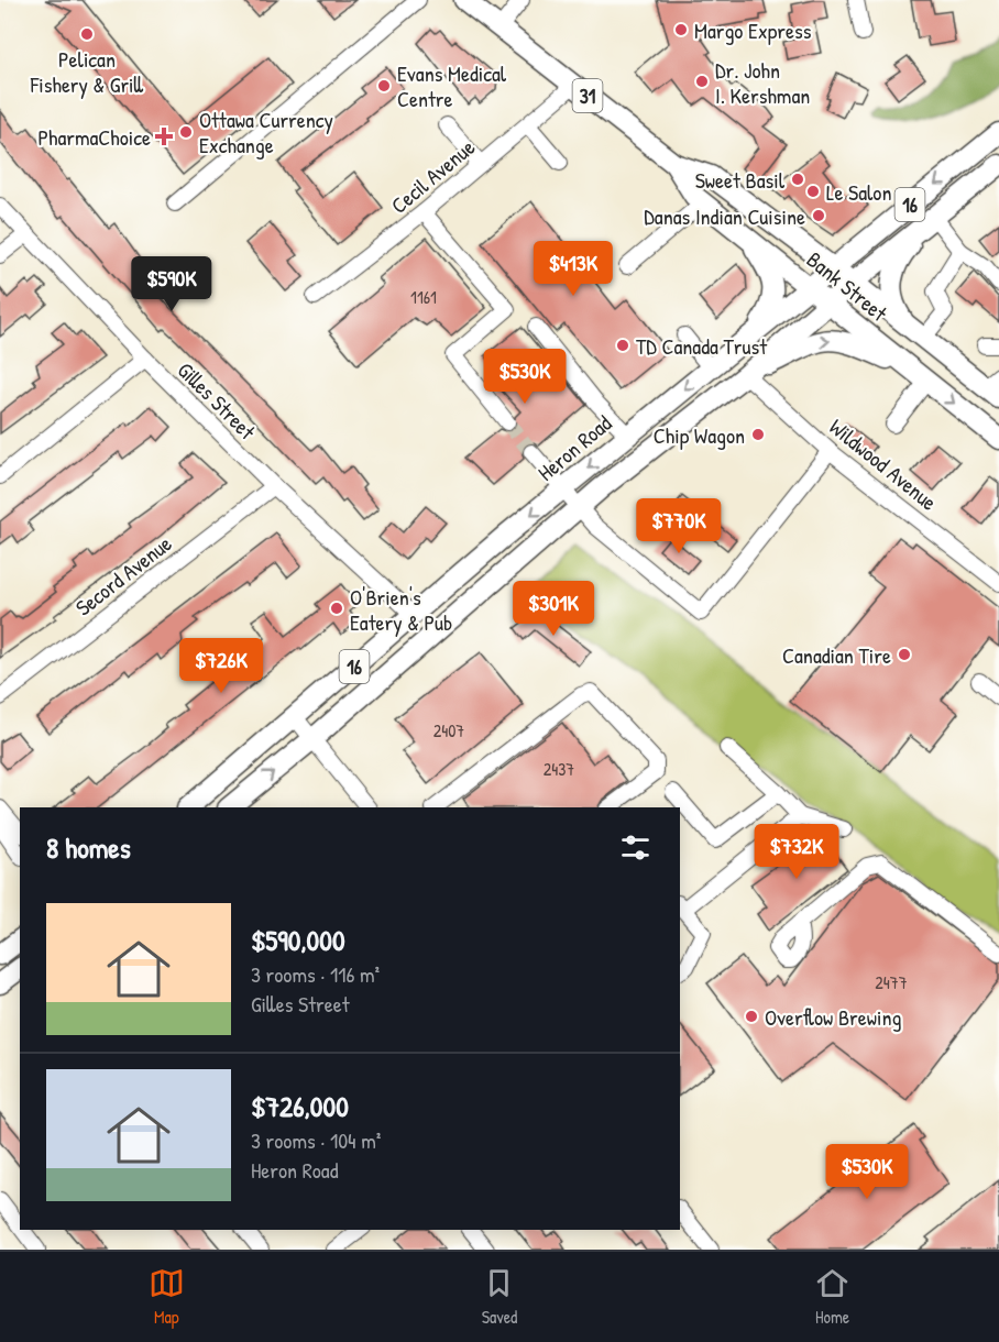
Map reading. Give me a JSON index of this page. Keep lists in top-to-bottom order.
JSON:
{
  "streets": {
    "main road": [
      "31",
      "16",
      "Bank Street",
      "Heron Road"
    ],
    "street": [
      "Cecil Avenue",
      "Gilles Street",
      "Wildwood Avenue",
      "Secord Avenue"
    ]
  },
  "crossings": [
    ["Cecil Avenue", "Bank Street"],
    ["16", "Bank Street"],
    ["16", "Wildwood Avenue"],
    ["Bank Street", "Heron Road"],
    ["Gilles Street", "Heron Road"],
    ["Gilles Street", "Secord Avenue"]
  ],
  "places": {
    "other": [
      "Margo Express",
      "Pelican Fishery & Grill",
      "Dr. John I. Kershman",
      "Evans Medical Centre",
      "Ottawa Currency Exchange",
      "Sweet Basil",
      "Le Salon",
      "Danas Indian Cuisine",
      "TD Canada Trust",
      "Chip Wagon",
      "O'Brien's Eatery & Pub",
      "Canadian Tire",
      "Overflow Brewing"
    ],
    "health": ["PharmaChoice"]
  },
  "house_numbers": [
    "1161",
    "2407",
    "2437",
    "2477"
  ],
  "page": {
    "price": [
      "$413K",
      "$590K",
      "$530K",
      "$770K",
      "$301K",
      "$726K",
      "$732K",
      "$530K"
    ],
    "heading": "8 homes",
    "list": [
      {
        "name": "$590,000",
        "note": "3 rooms · 116 m² · Gilles Street"
      },
      {
        "name": "$726,000",
        "note": "3 rooms · 104 m² · Heron Road"
      }
    ],
    "tabs": ["Map", "Saved", "Home"]
  }
}
